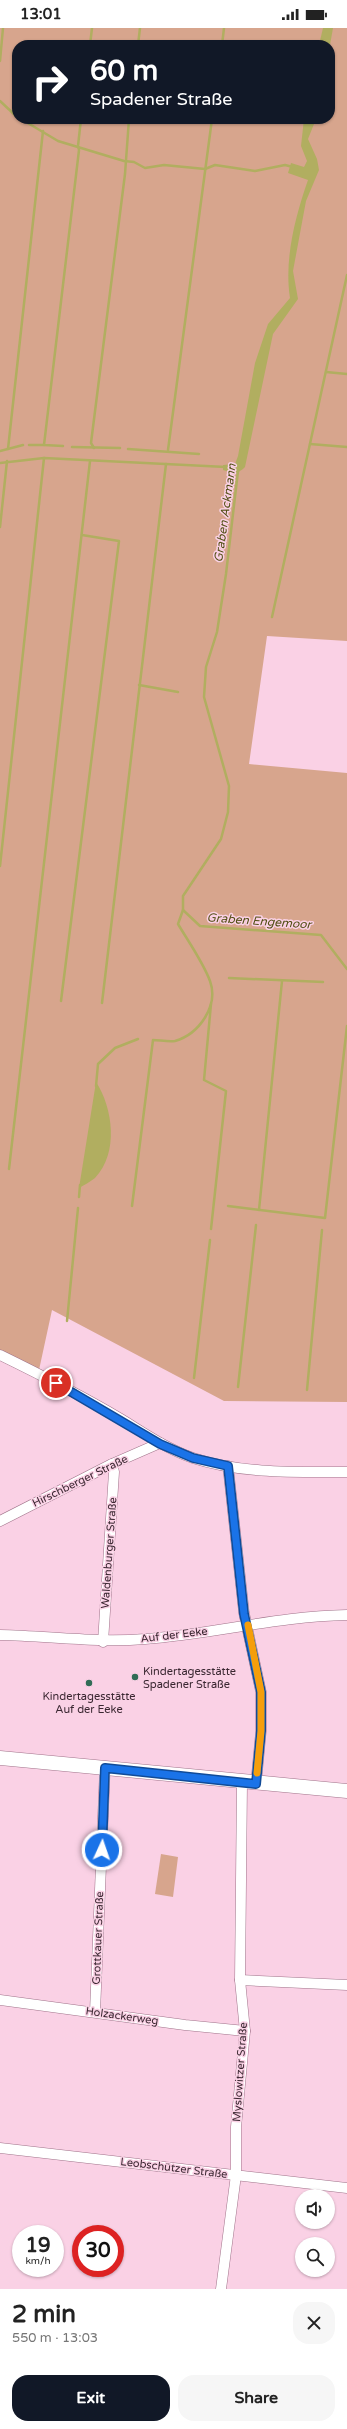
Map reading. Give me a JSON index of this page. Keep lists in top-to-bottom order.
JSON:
{
  "streets": {
    "street": [
      "Hirschberger Straße",
      "Waldenburger Straße",
      "Auf der Eeke",
      "Grottkauer Straße",
      "Holzackerweg",
      "Myslowitzer Straße",
      "Leobschützer Straße"
    ]
  },
  "crossings": [
    ["Hirschberger Straße", "Waldenburger Straße"],
    ["Waldenburger Straße", "Auf der Eeke"],
    ["Grottkauer Straße", "Holzackerweg"],
    ["Holzackerweg", "Myslowitzer Straße"],
    ["Myslowitzer Straße", "Leobschützer Straße"]
  ],
  "water": ["Graben Ackmann", "Graben Engemoor"],
  "places": ["Kindertagesstätte Spadener Straße", "Kindertagesstätte Auf der Eeke"],
  "page": {
    "status": "13:01",
    "turn": ["60 m", "Spadener Straße"],
    "speed": "19 km/h",
    "limit": "30",
    "heading": ["2 min", "550 m · 13:03"],
    "buttons": ["Exit", "Share"]
  }
}
